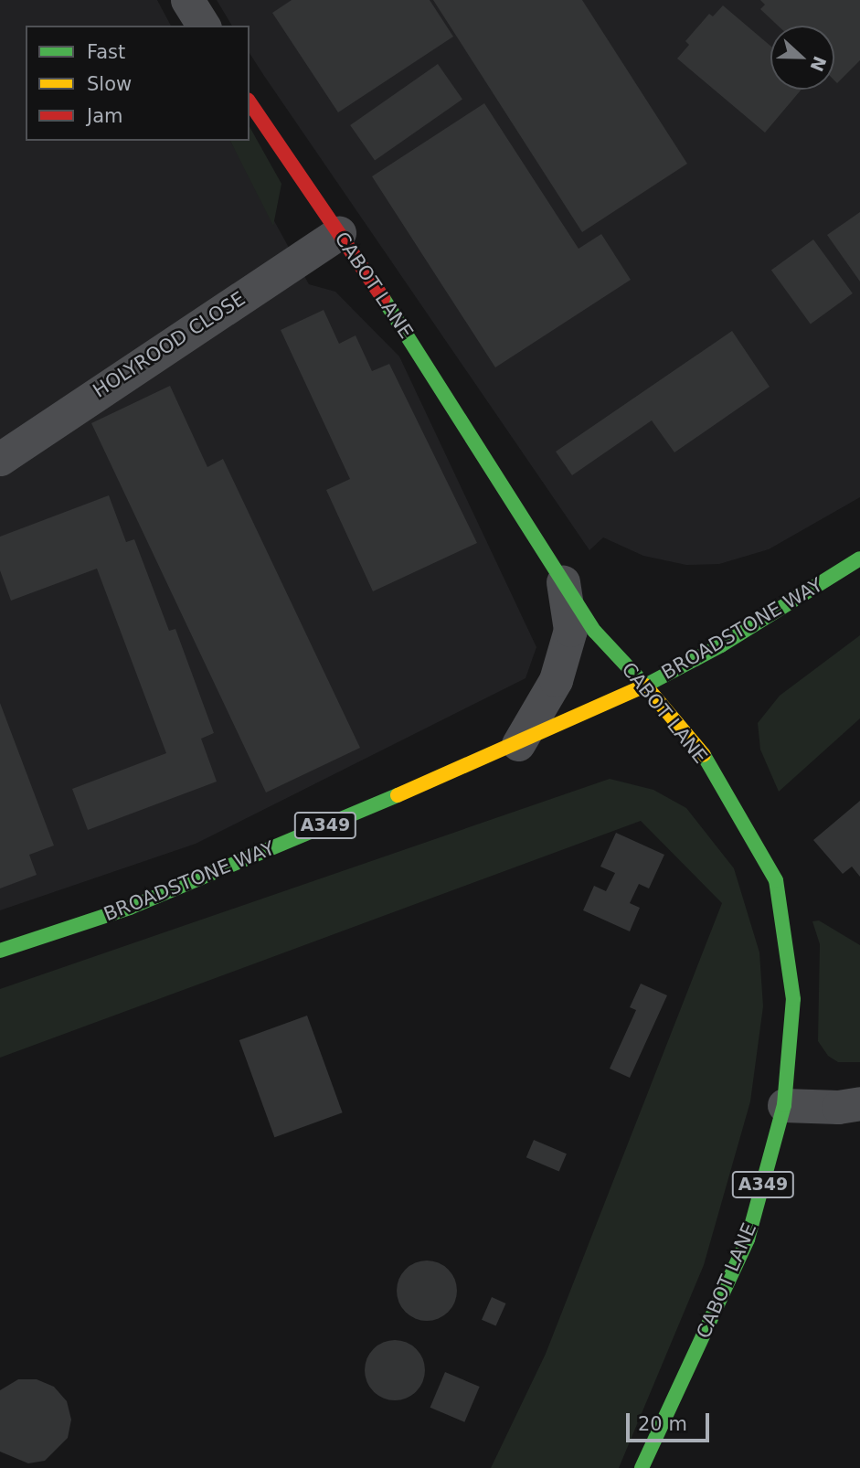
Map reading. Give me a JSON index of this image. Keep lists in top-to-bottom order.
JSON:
{
  "streets": {
    "main road": ["CABOT LANE", "BROADSTONE WAY", "A349"],
    "street": ["HOLYROOD CLOSE"]
  },
  "crossings": [
    ["CABOT LANE", "HOLYROOD CLOSE"],
    ["CABOT LANE", "BROADSTONE WAY"]
  ],
  "legend": ["Fast", "Slow", "Jam"],
  "scale_bar": "20 m",
  "north": "right"
}
